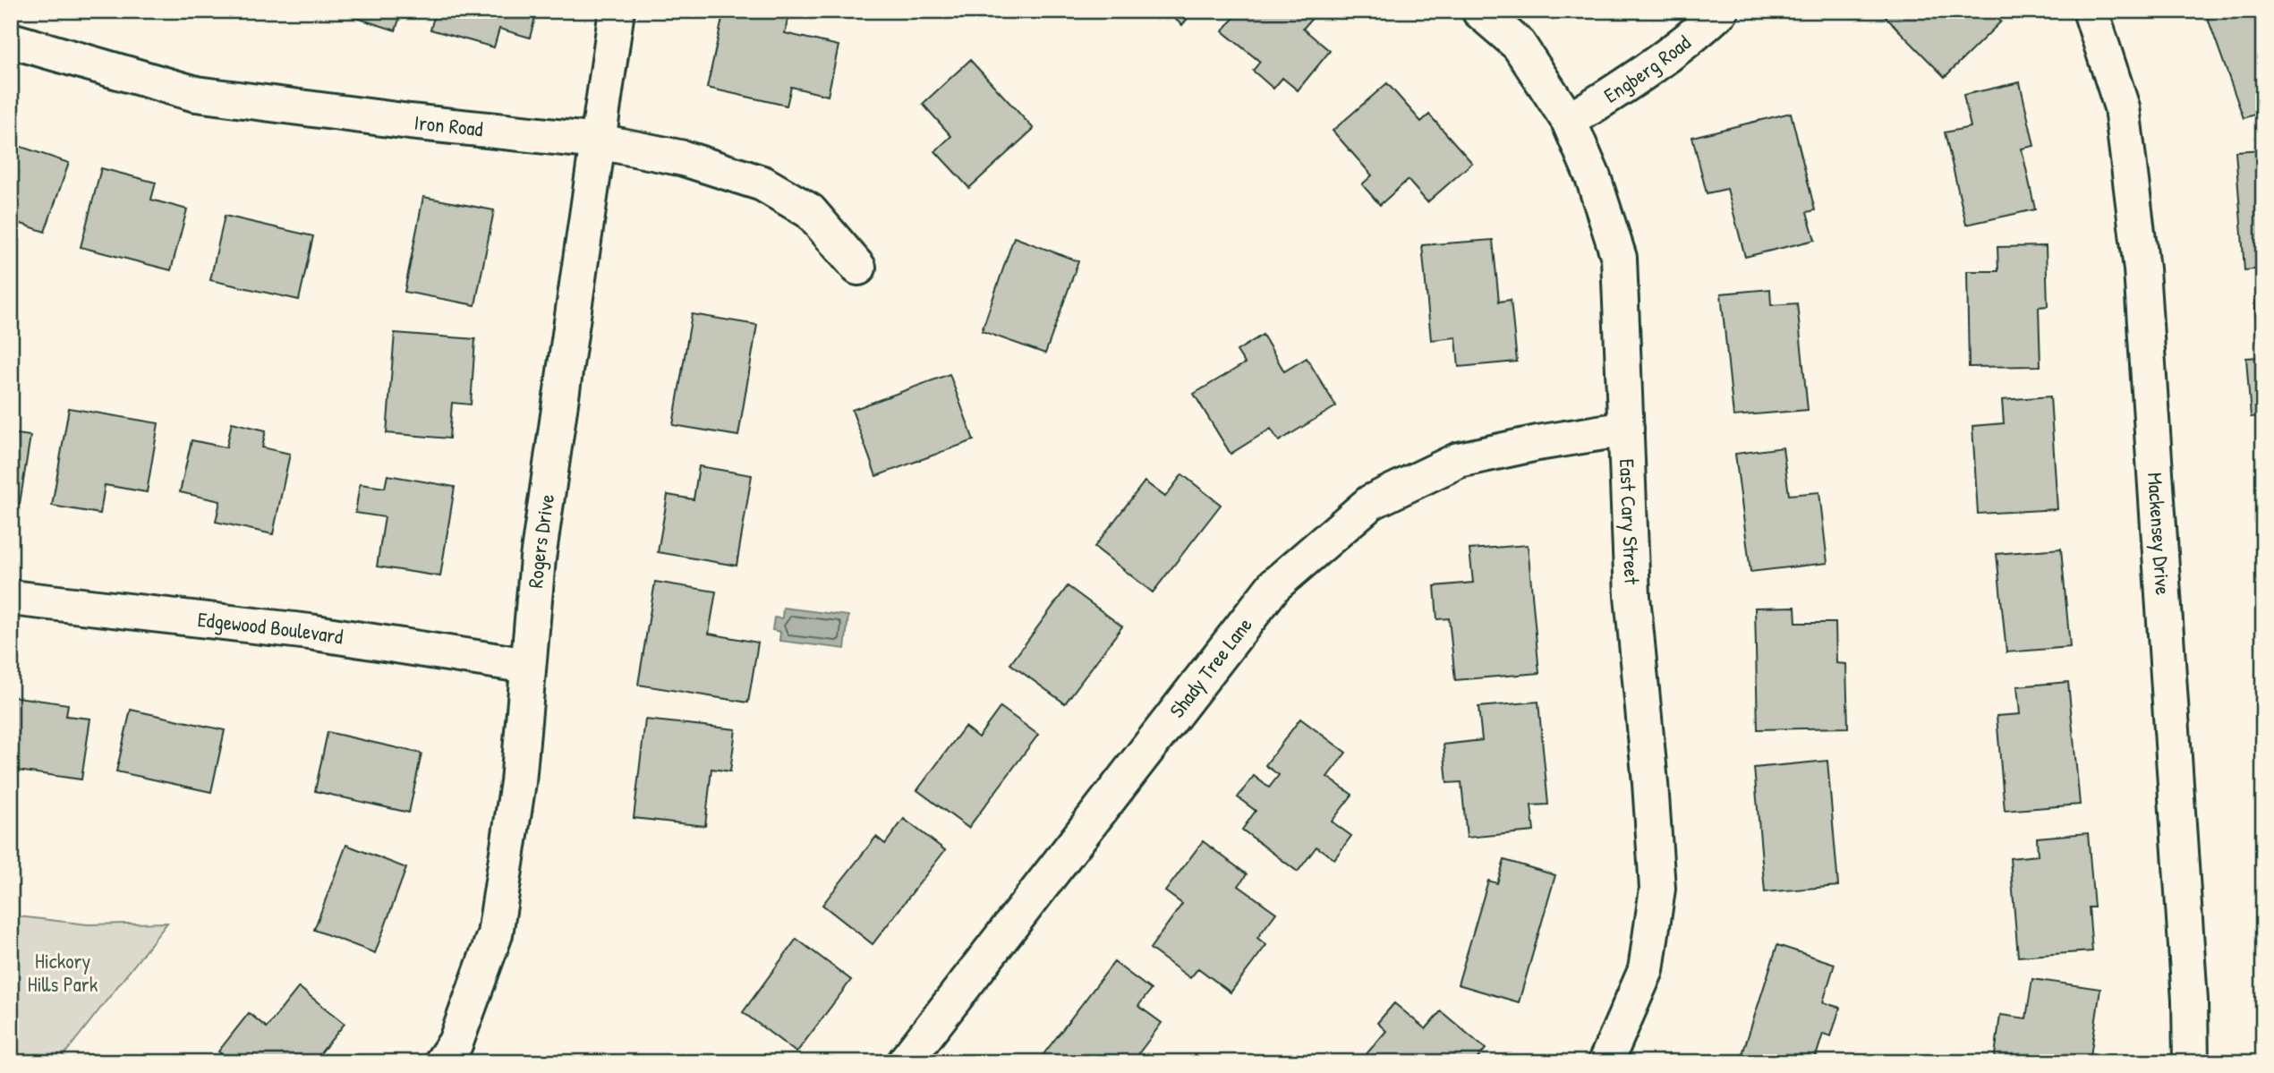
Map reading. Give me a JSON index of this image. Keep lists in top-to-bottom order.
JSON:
{
  "streets": {
    "street": [
      "Engberg Road",
      "Iron Road",
      "East Cary Street",
      "Mackensey Drive",
      "Rogers Drive",
      "Edgewood Boulevard",
      "Shady Tree Lane"
    ]
  },
  "crossings": [
    ["Engberg Road", "East Cary Street"],
    ["Iron Road", "Rogers Drive"],
    ["East Cary Street", "Shady Tree Lane"],
    ["Rogers Drive", "Edgewood Boulevard"]
  ],
  "parks": ["Hickory Hills Park"]
}
